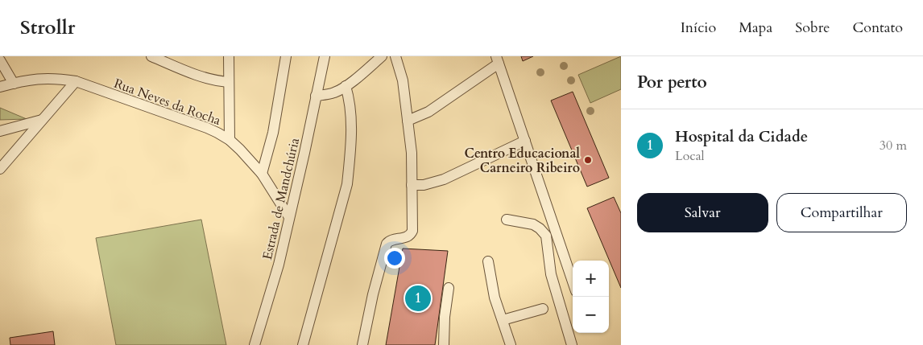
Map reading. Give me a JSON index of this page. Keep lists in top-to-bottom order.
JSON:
{
  "streets": {
    "street": ["Rua Neves da Rocha", "Estrada de Mandchúria"]
  },
  "crossings": [
    ["Rua Neves da Rocha", "Estrada de Mandchúria"]
  ],
  "places": ["Centro Educacional Carneiro Ribeiro"],
  "page": {
    "header": "Strollr",
    "nav": [
      "Início",
      "Mapa",
      "Sobre",
      "Contato"
    ],
    "heading": "Por perto",
    "list": [
      {
        "mark": "1",
        "name": "Hospital da Cidade",
        "note": "Local",
        "value": "30 m"
      }
    ],
    "buttons": ["Salvar", "Compartilhar"],
    "map_buttons": ["+", "−"],
    "pins": "1"
  }
}
